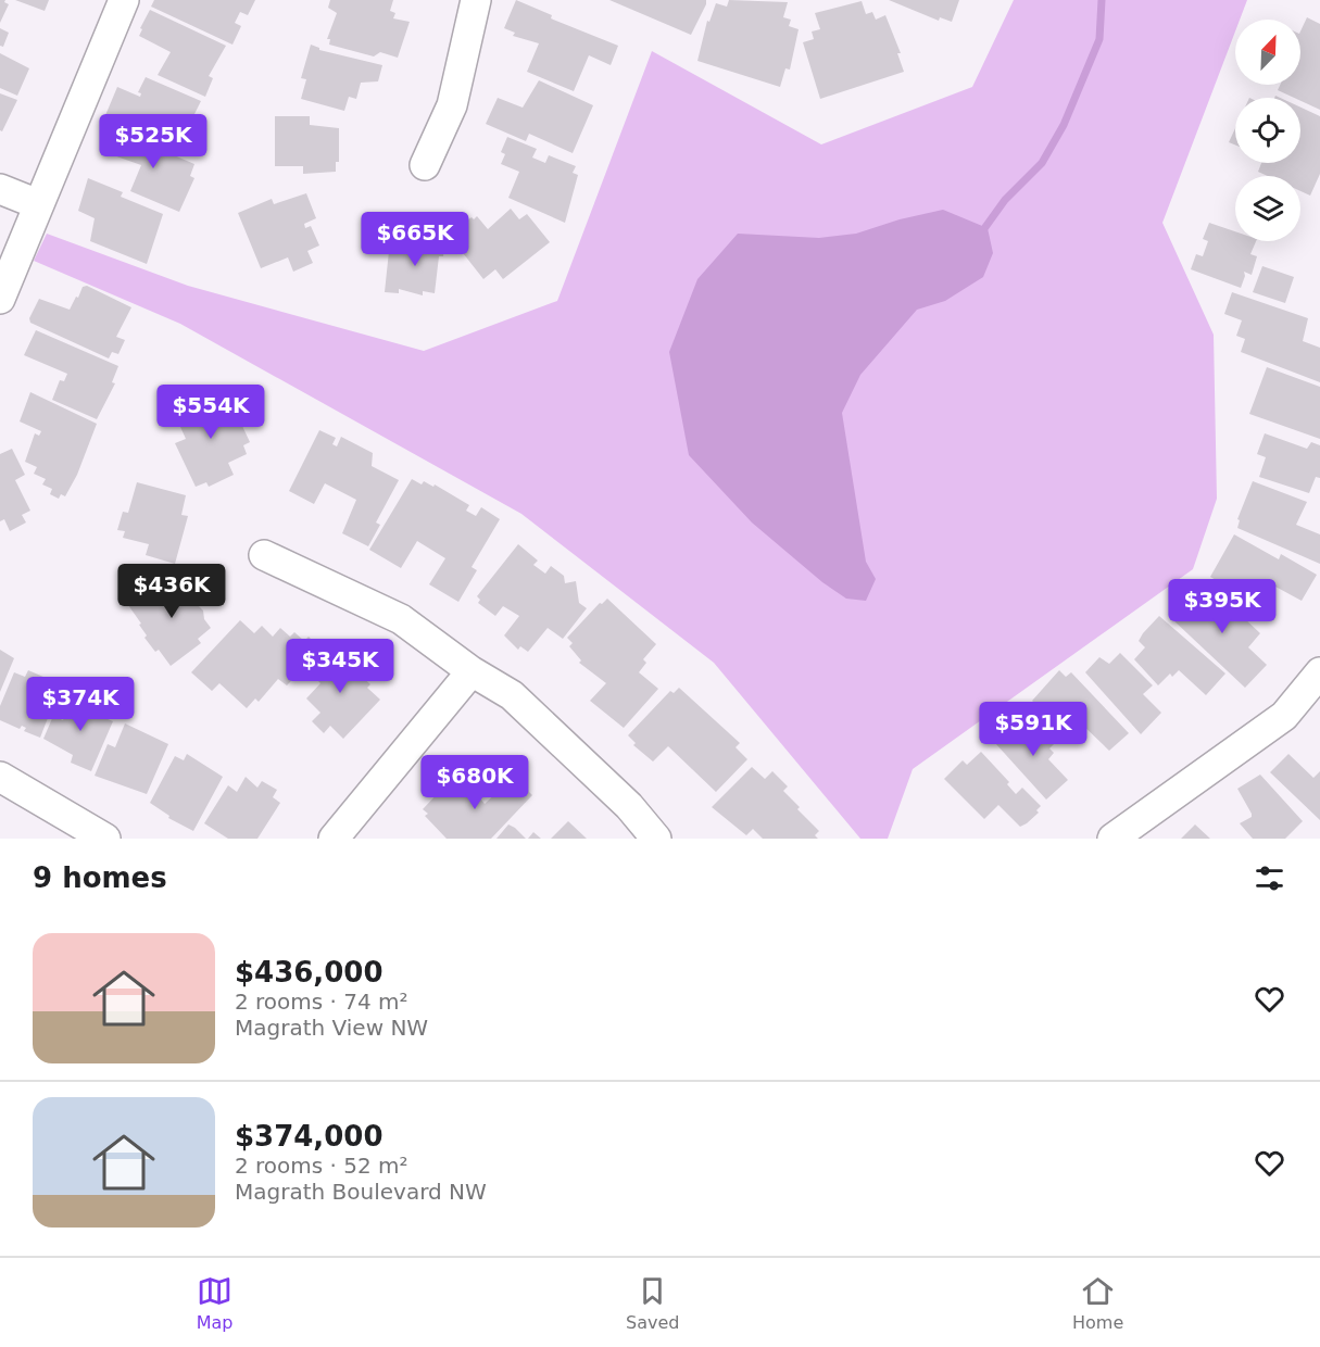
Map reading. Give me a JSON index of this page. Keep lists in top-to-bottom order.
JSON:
{
  "north": "top right",
  "page": {
    "price": [
      "$525K",
      "$665K",
      "$554K",
      "$436K",
      "$395K",
      "$345K",
      "$374K",
      "$591K",
      "$680K"
    ],
    "heading": "9 homes",
    "list": [
      {
        "name": "$436,000",
        "note": "2 rooms · 74 m² · Magrath View NW"
      },
      {
        "name": "$374,000",
        "note": "2 rooms · 52 m² · Magrath Boulevard NW"
      }
    ],
    "tabs": ["Map", "Saved", "Home"]
  }
}
